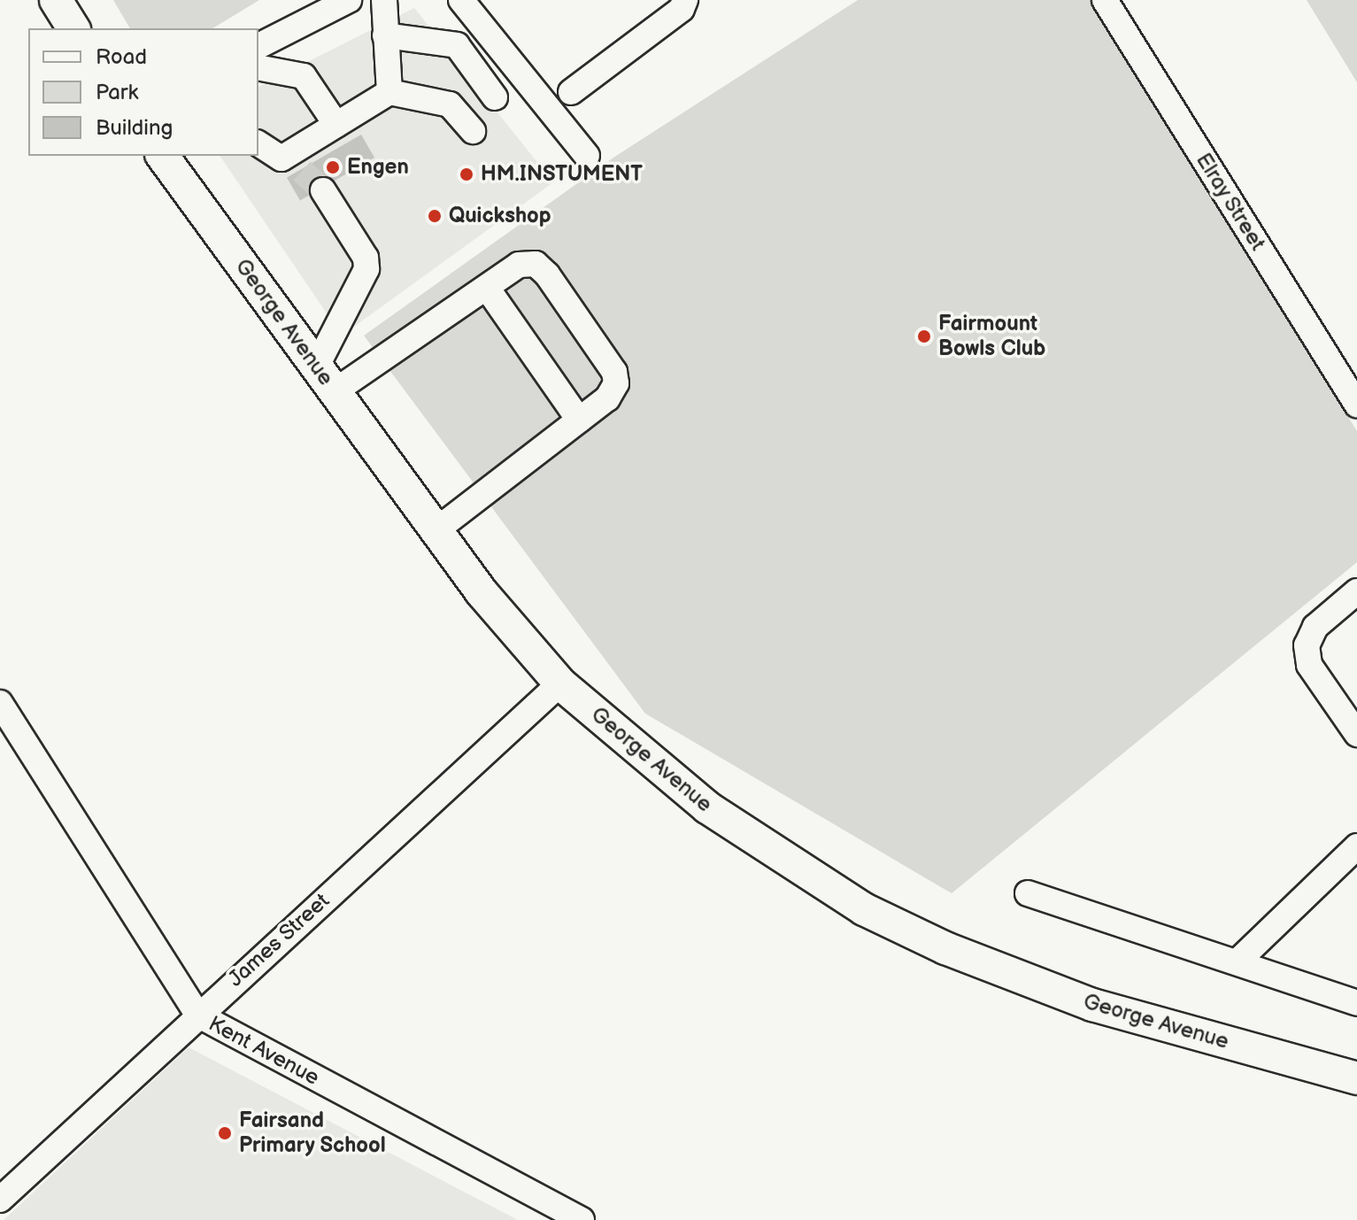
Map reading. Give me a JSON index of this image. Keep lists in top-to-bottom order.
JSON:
{
  "streets": {
    "main road": ["George Avenue"],
    "street": ["Elray Street", "James Street", "Kent Avenue"]
  },
  "crossings": [
    ["George Avenue", "James Street"],
    ["James Street", "Kent Avenue"]
  ],
  "places": [
    "Engen",
    "HM.INSTUMENT",
    "Quickshop",
    "Fairmount Bowls Club",
    "Fairsand Primary School"
  ],
  "legend": ["Road", "Park", "Building"]
}
